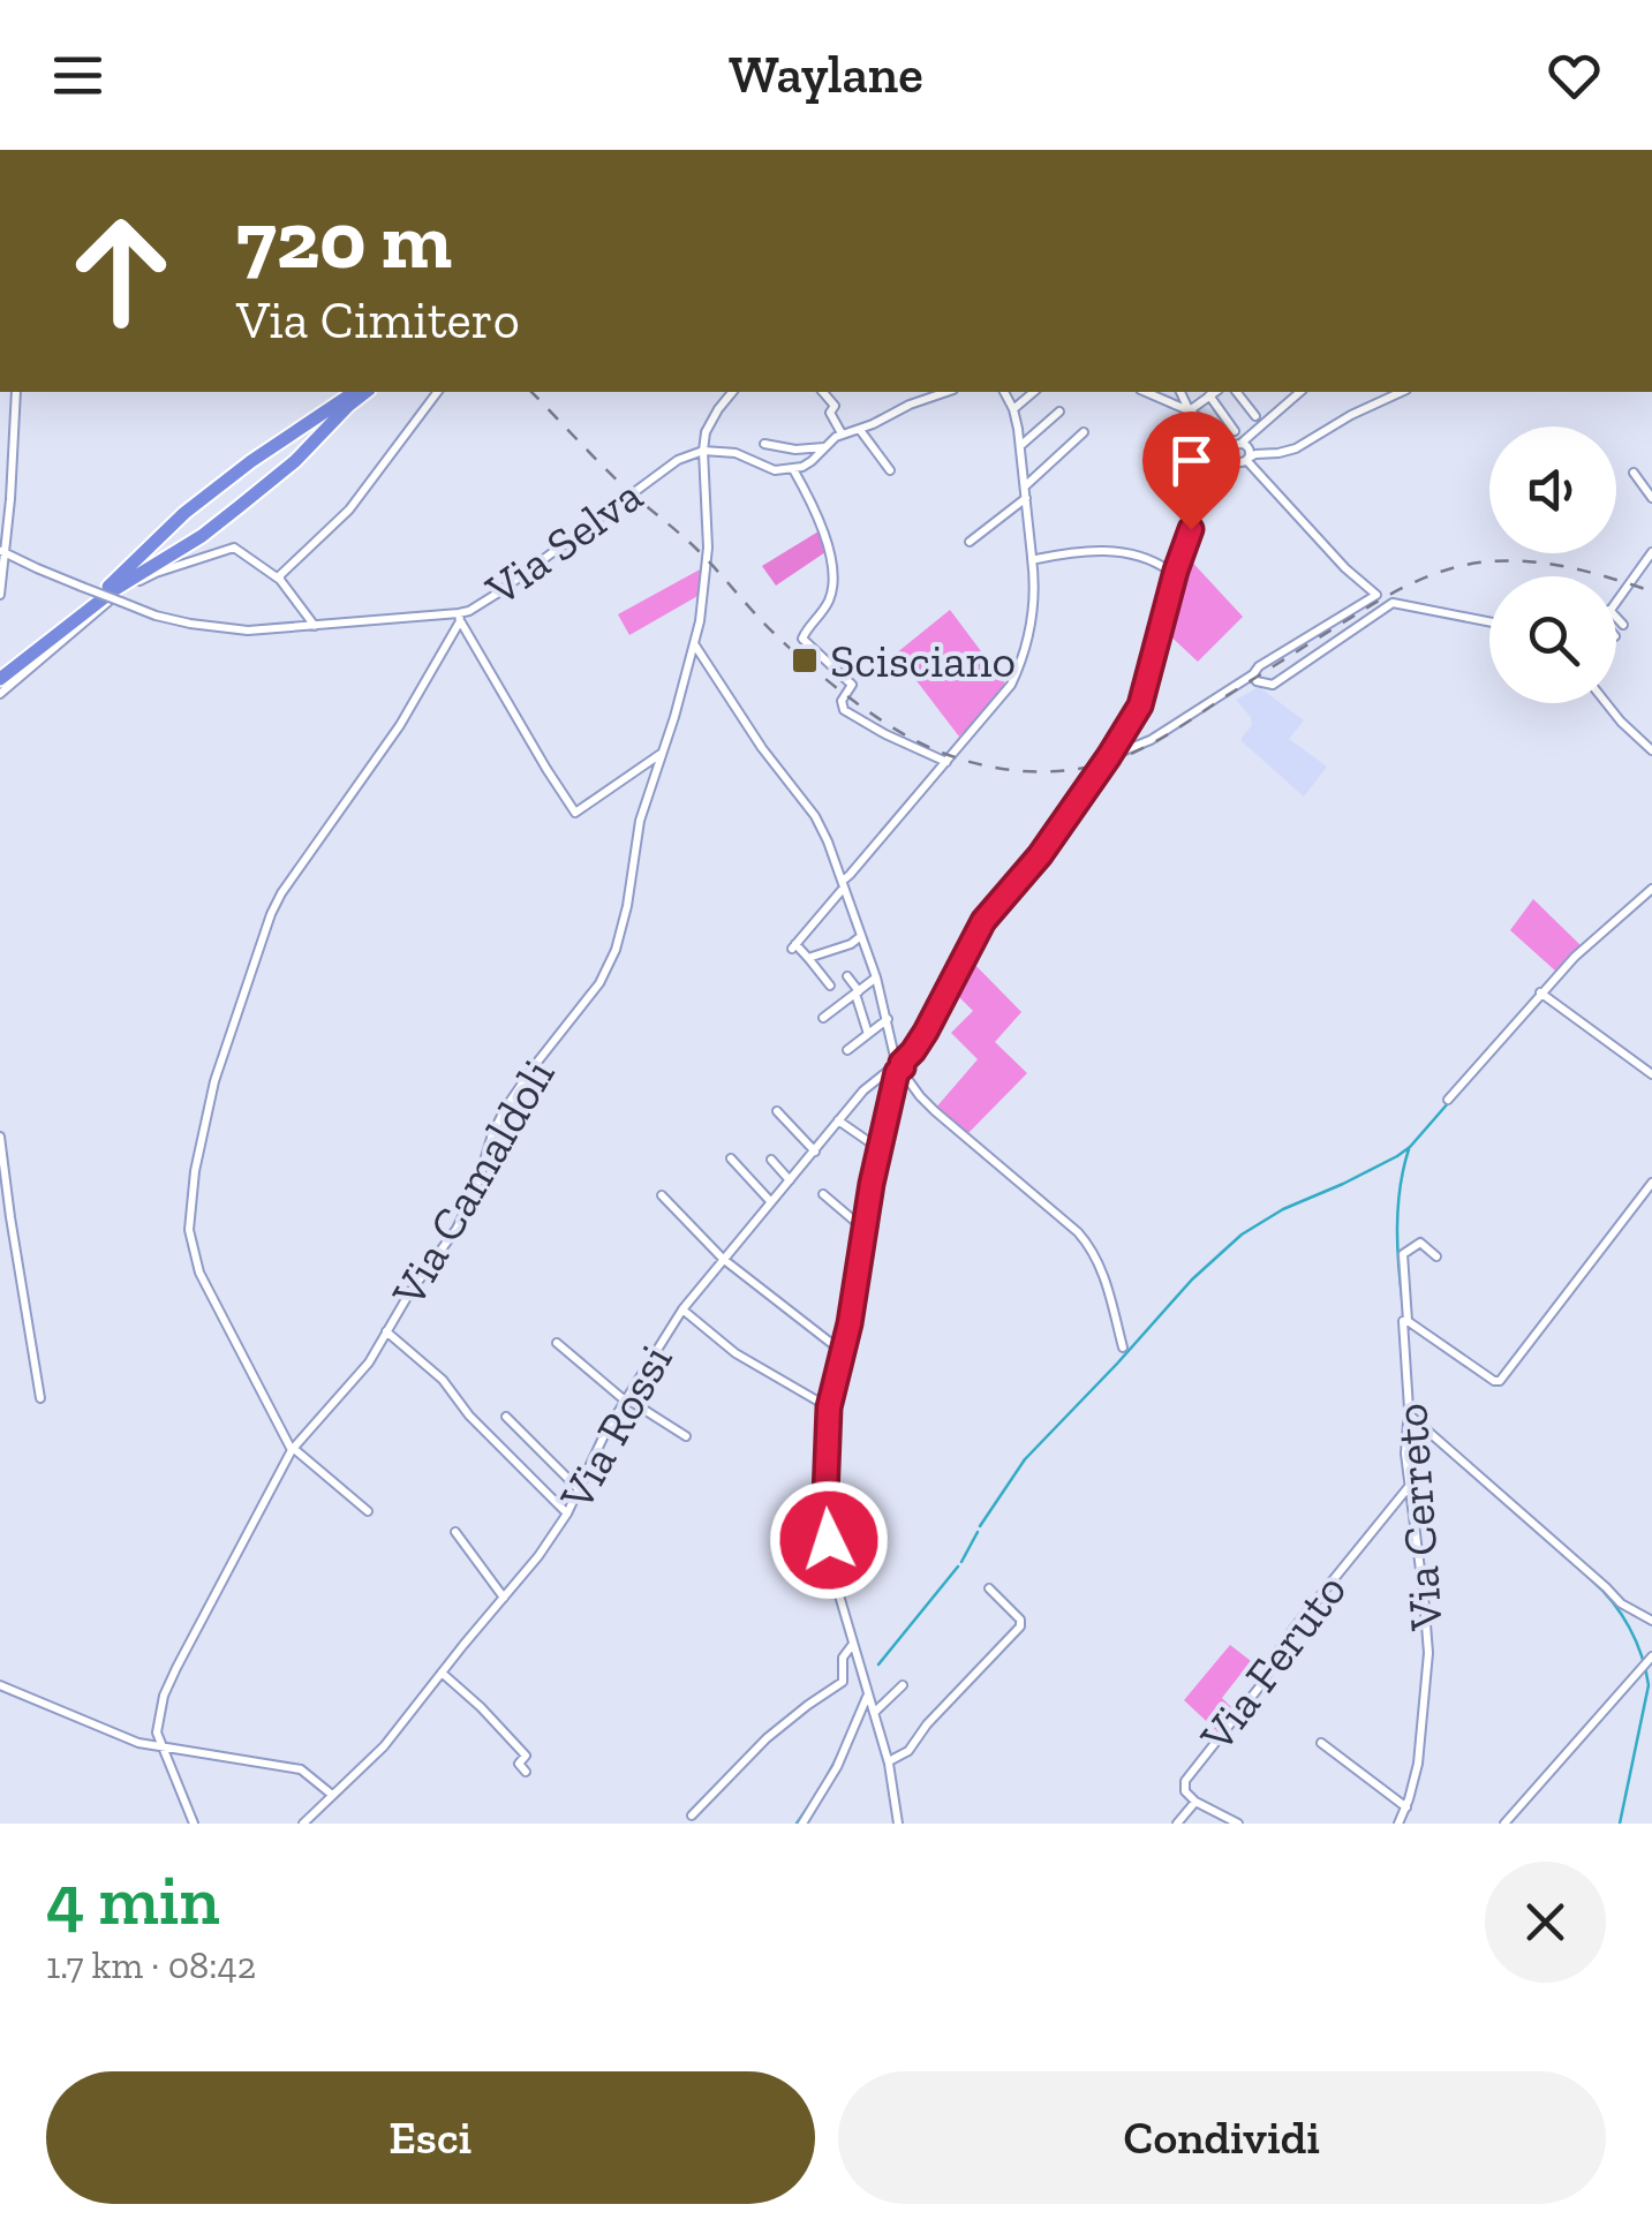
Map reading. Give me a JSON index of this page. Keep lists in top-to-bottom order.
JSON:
{
  "streets": {
    "street": [
      "Via Selva",
      "Via Camaldoli",
      "Via Rossi",
      "Via Cerreto",
      "Via Feruto"
    ]
  },
  "crossings": [
    ["Via Selva", "Via Camaldoli"],
    ["Via Cerreto", "Via Feruto"]
  ],
  "places": {
    "transit": ["Scisciano"]
  },
  "page": {
    "header": "Waylane",
    "turn": ["720 m", "Via Cimitero"],
    "heading": ["4 min", "1.7 km · 08:42"],
    "buttons": ["Esci", "Condividi"]
  }
}
